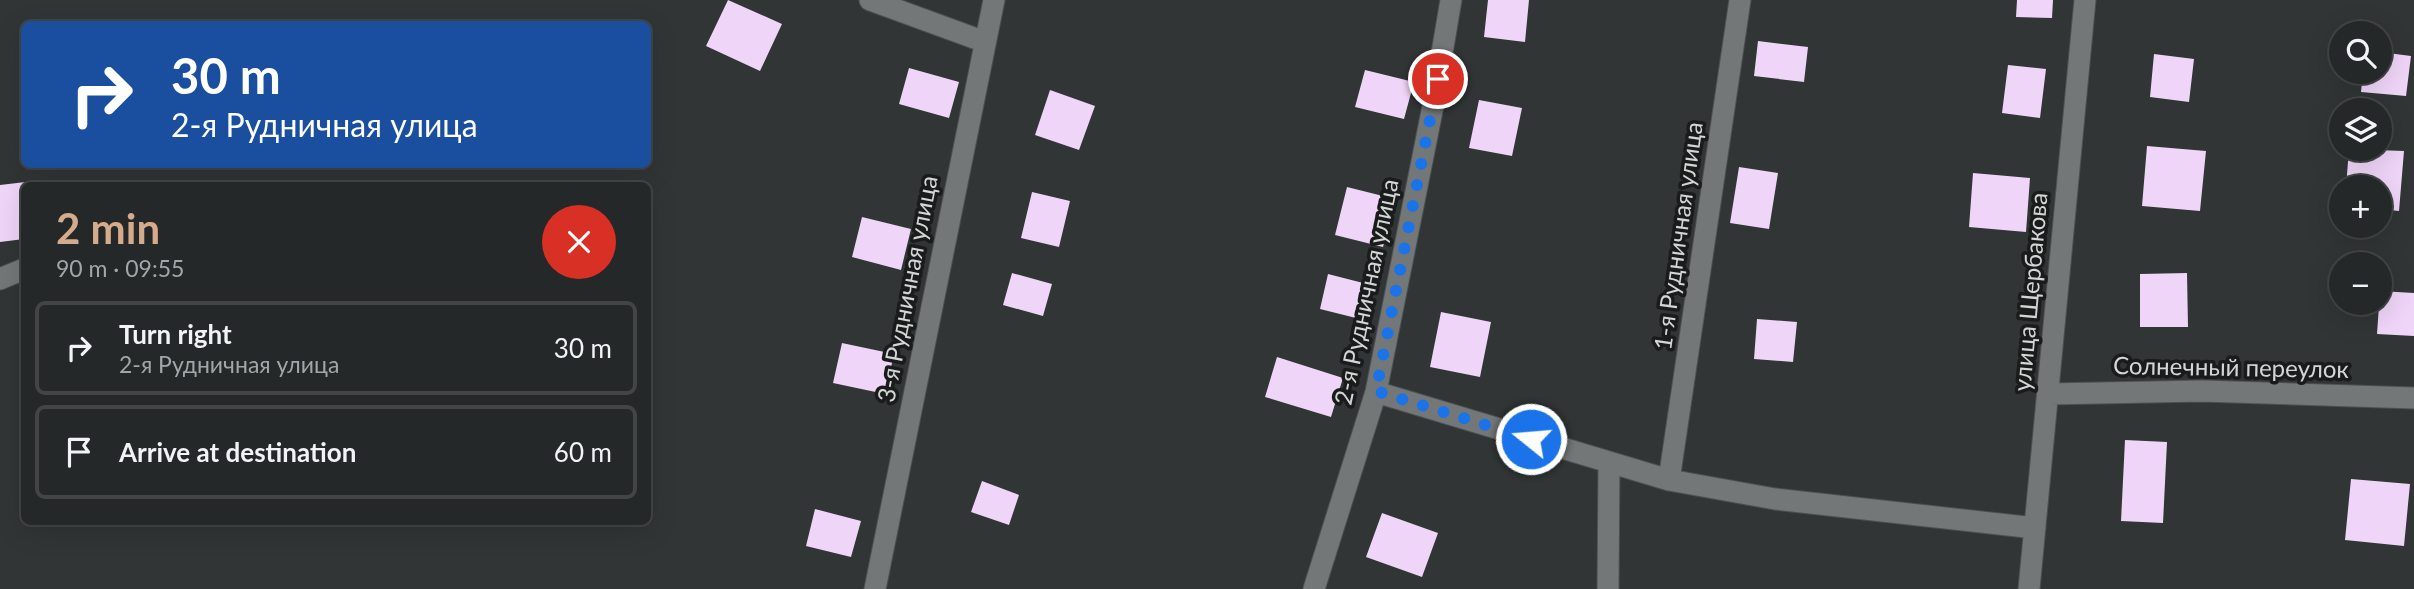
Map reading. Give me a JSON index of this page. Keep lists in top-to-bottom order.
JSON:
{
  "streets": {
    "street": [
      "1-я Рудничная улица",
      "3-я Рудничная улица",
      "2-я Рудничная улица",
      "улица Щербакова",
      "Солнечный переулок"
    ]
  },
  "crossings": [
    ["улица Щербакова", "Солнечный переулок"]
  ],
  "page": {
    "map_buttons": ["+", "−"],
    "turn": ["30 m", "2-я Рудничная улица"],
    "heading": ["2 min", "90 m · 09:55"],
    "list": [
      {
        "name": "Turn right",
        "note": "2-я Рудничная улица",
        "value": "30 m"
      },
      {
        "name": "Arrive at destination",
        "value": "60 m"
      }
    ]
  }
}
